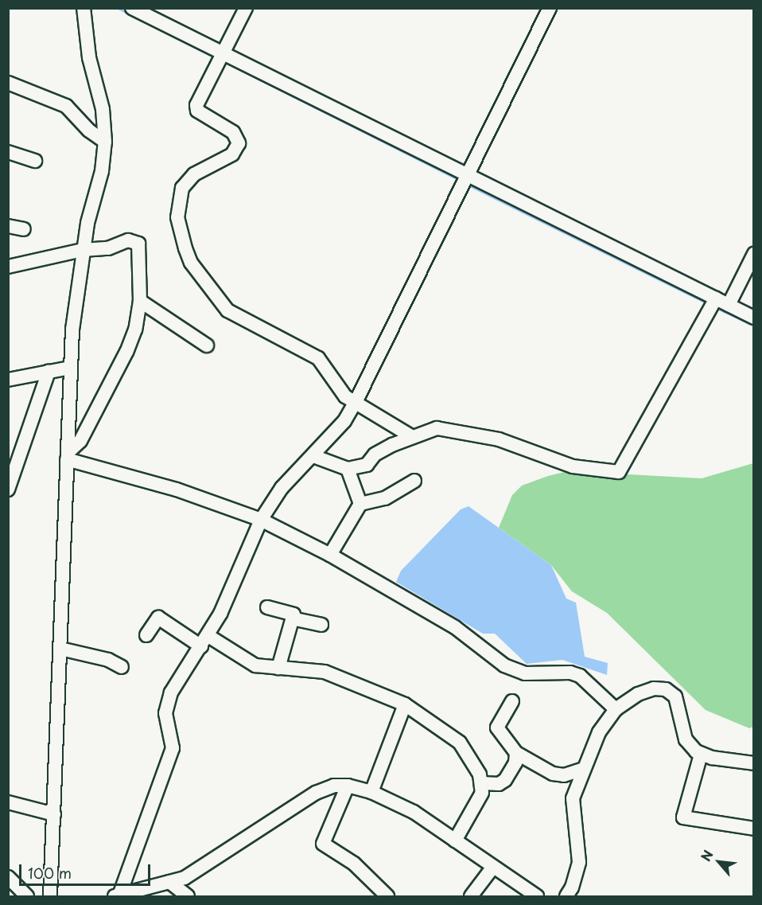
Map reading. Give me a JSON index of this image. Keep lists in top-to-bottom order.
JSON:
{
  "scale_bar": "100 m",
  "north": "top left"
}
